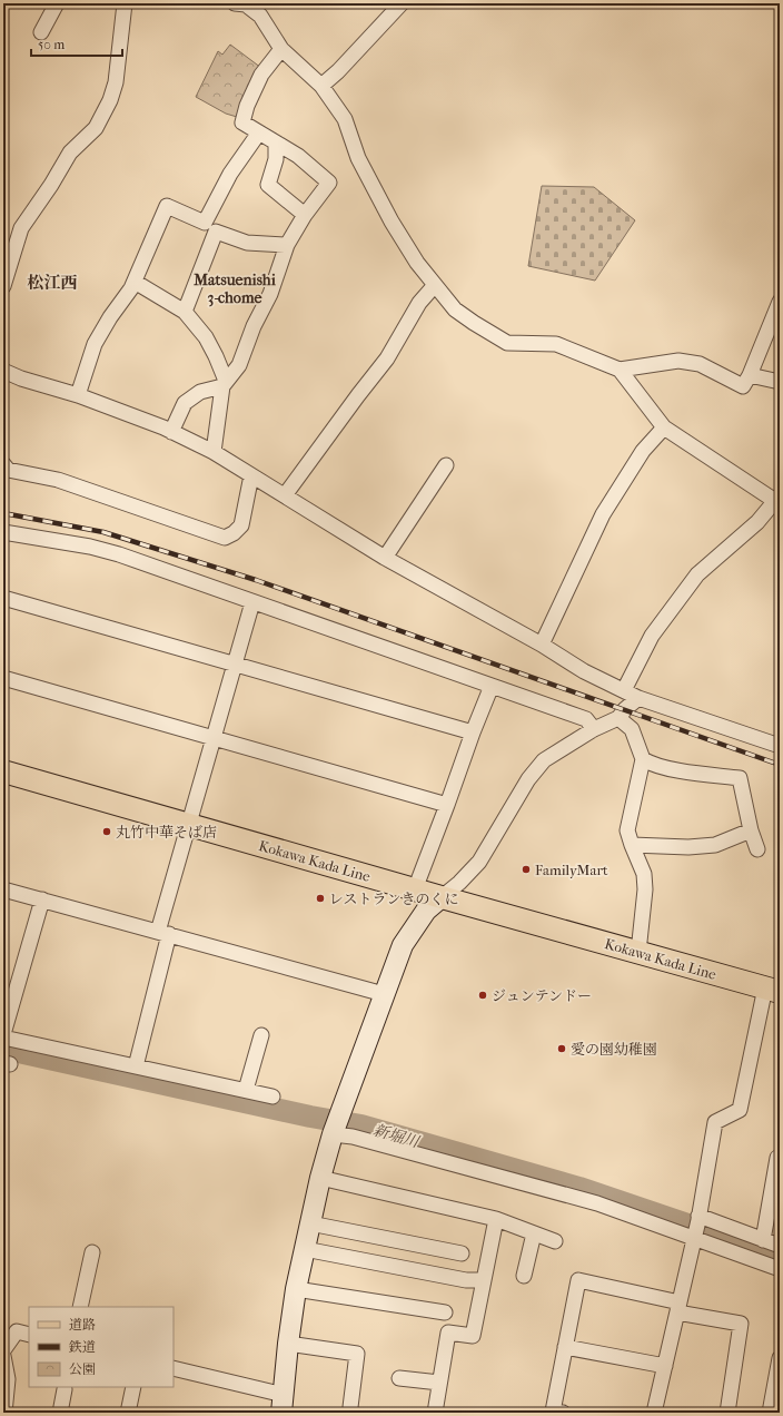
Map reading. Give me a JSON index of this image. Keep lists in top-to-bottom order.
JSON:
{
  "streets": {
    "main road": ["Kokawa Kada Line"]
  },
  "districts": ["Matsuenishi 3-chome", "松江西"],
  "water": ["新堀川"],
  "places": [
    "丸竹中華そば店",
    "FamilyMart",
    "レストランきのくに",
    "ジュンテンドー",
    "愛の園幼稚園"
  ],
  "legend": ["道路", "鉄道", "公園"],
  "scale_bar": "50 m"
}
